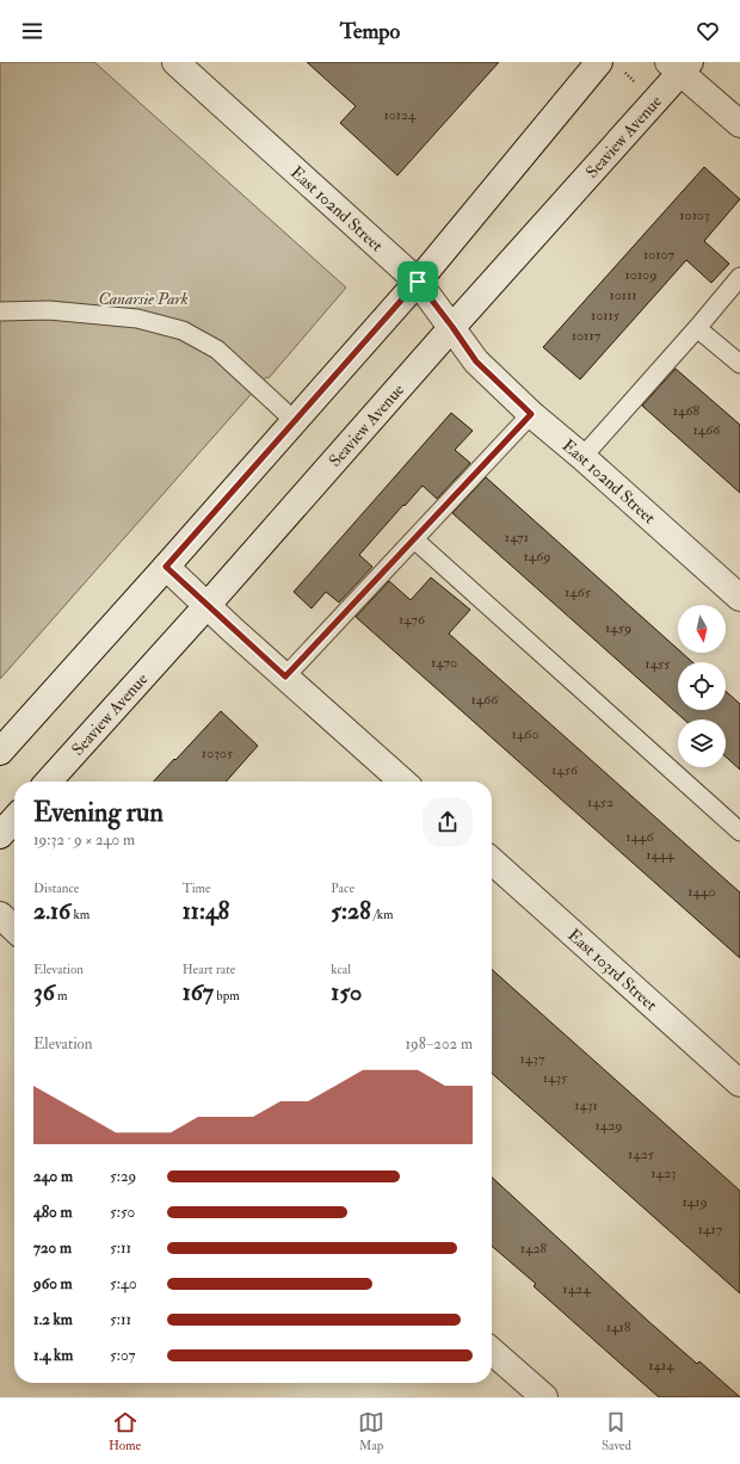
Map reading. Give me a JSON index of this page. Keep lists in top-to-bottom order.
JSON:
{
  "streets": {
    "street": ["Seaview Avenue", "East 102nd Street", "East 103rd Street"]
  },
  "crossings": [
    ["Seaview Avenue", "East 102nd Street"]
  ],
  "parks": ["Canarsie Park"],
  "house_numbers": [
    "10124",
    "10103",
    "10107",
    "10109",
    "10111",
    "10115",
    "10117",
    "1468",
    "1466",
    "1471",
    "1469",
    "1465",
    "1476",
    "1459",
    "1470",
    "1455",
    "1466",
    "1460",
    "10305",
    "1456",
    "1452",
    "1446",
    "1444",
    "1440",
    "1437",
    "1435",
    "1431",
    "1429",
    "1425",
    "1423",
    "1419",
    "1417",
    "1428",
    "1424",
    "1418",
    "1414"
  ],
  "north": "bottom",
  "page": {
    "header": "Tempo",
    "heading": ["Evening run", "19:32 · 9 × 240 m"],
    "stats": [
      ["Distance", "2.16 km"],
      ["Time", "11:48"],
      ["Pace", "5:28 /km"],
      ["Elevation", "36 m"],
      ["Heart rate", "167 bpm"],
      ["kcal", "150"]
    ],
    "chart": ["Elevation", "198–202 m"],
    "list": [
      {
        "name": "240 m",
        "note": "5:29"
      },
      {
        "name": "480 m",
        "note": "5:50"
      },
      {
        "name": "720 m",
        "note": "5:11"
      },
      {
        "name": "960 m",
        "note": "5:40"
      },
      {
        "name": "1.2 km",
        "note": "5:11"
      },
      {
        "name": "1.4 km",
        "note": "5:07"
      }
    ],
    "tabs": ["Home", "Map", "Saved"]
  }
}
